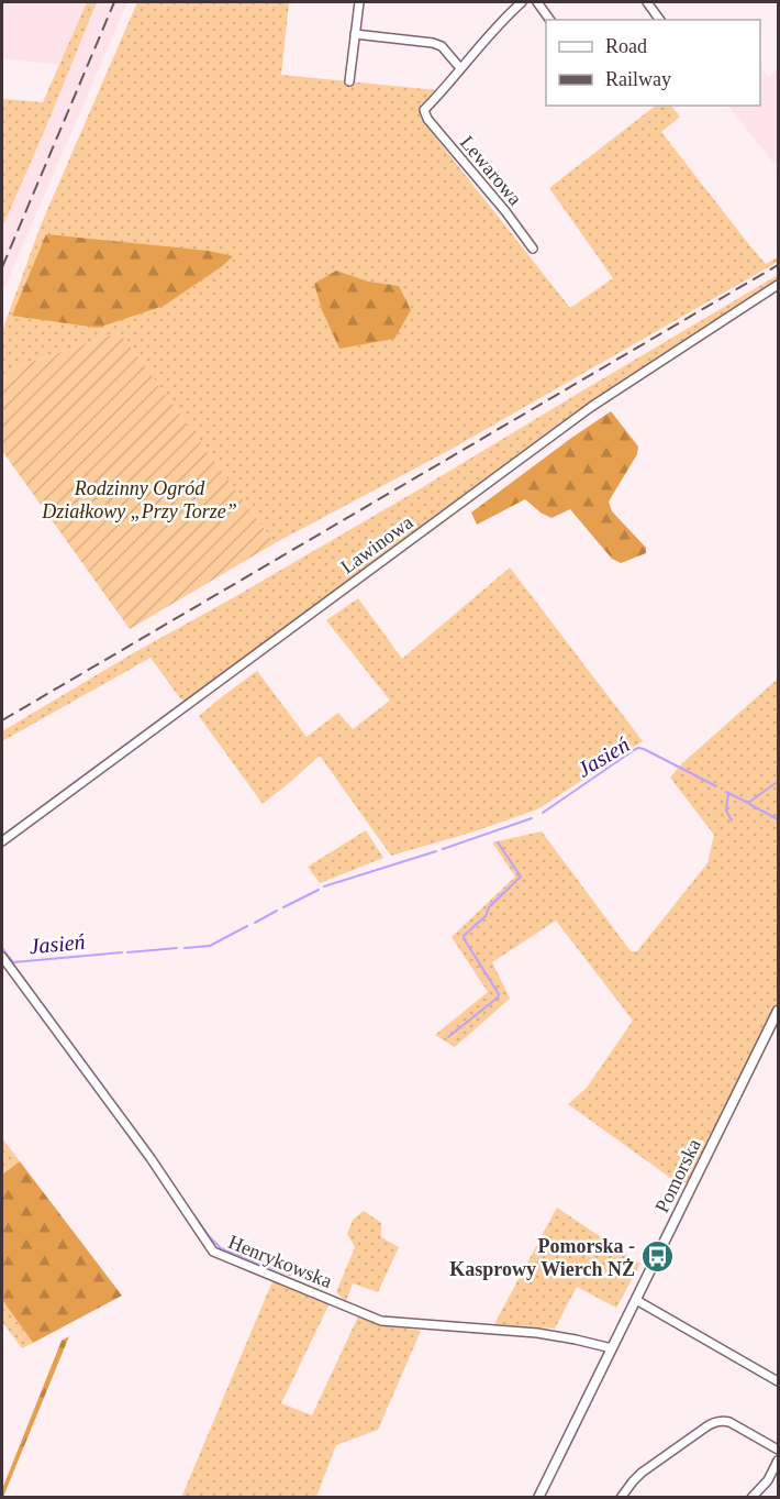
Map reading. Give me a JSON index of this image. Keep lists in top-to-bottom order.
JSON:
{
  "streets": {
    "street": [
      "Lewarowa",
      "Lawinowa",
      "Pomorska",
      "Henrykowska"
    ]
  },
  "crossings": [
    ["Pomorska", "Henrykowska"]
  ],
  "water": ["Jasień"],
  "parks": ["Rodzinny Ogród Działkowy „Przy Torze”"],
  "places": {
    "bus stop": ["Pomorska - Kasprowy Wierch NŻ"]
  },
  "legend": ["Road", "Railway"]
}
